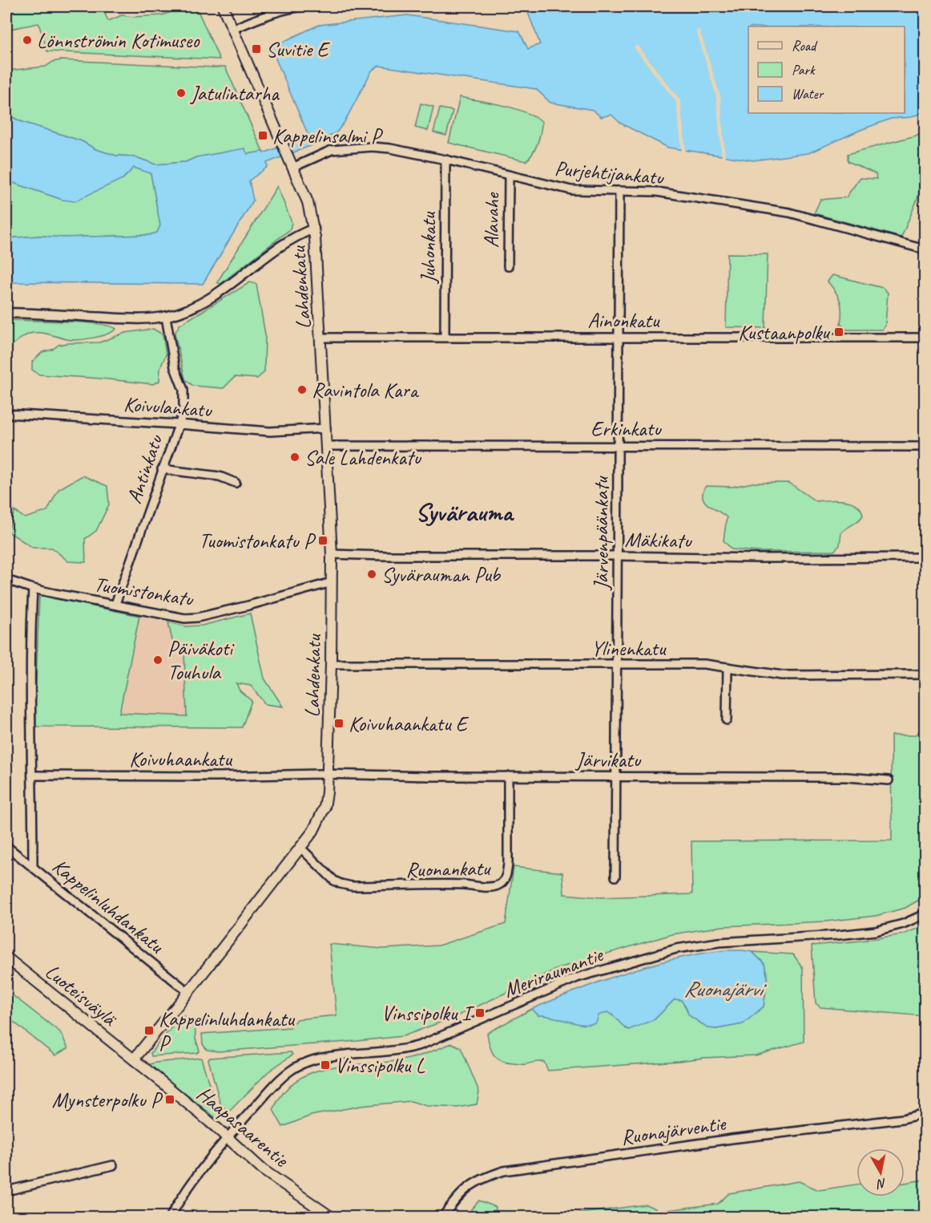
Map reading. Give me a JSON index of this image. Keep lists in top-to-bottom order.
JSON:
{
  "streets": {
    "main road": ["Lahdenkatu", "Luoteisväylä", "Haapasaarentie"],
    "street": [
      "Purjehtijankatu",
      "Alavahe",
      "Juhonkatu",
      "Ainonkatu",
      "Koivulankatu",
      "Erkinkatu",
      "Antinkatu",
      "Järvenpäänkatu",
      "Mäkikatu",
      "Tuomistonkatu",
      "Ylinenkatu",
      "Koivuhaankatu",
      "Järvikatu",
      "Ruonankatu",
      "Kappelinluhdankatu",
      "Meriraumantie",
      "Ruonajärventie"
    ]
  },
  "crossings": [
    ["Purjehtijankatu", "Alavahe"],
    ["Purjehtijankatu", "Juhonkatu"],
    ["Purjehtijankatu", "Lahdenkatu"],
    ["Purjehtijankatu", "Järvenpäänkatu"],
    ["Juhonkatu", "Ainonkatu"],
    ["Lahdenkatu", "Ainonkatu"],
    ["Lahdenkatu", "Koivulankatu"],
    ["Lahdenkatu", "Erkinkatu"],
    ["Lahdenkatu", "Mäkikatu"],
    ["Lahdenkatu", "Tuomistonkatu"],
    ["Lahdenkatu", "Ylinenkatu"],
    ["Lahdenkatu", "Koivuhaankatu"],
    ["Lahdenkatu", "Järvikatu"],
    ["Lahdenkatu", "Ruonankatu"],
    ["Lahdenkatu", "Kappelinluhdankatu"],
    ["Lahdenkatu", "Luoteisväylä"],
    ["Lahdenkatu", "Haapasaarentie"],
    ["Ainonkatu", "Järvenpäänkatu"],
    ["Koivulankatu", "Antinkatu"],
    ["Erkinkatu", "Järvenpäänkatu"],
    ["Antinkatu", "Tuomistonkatu"],
    ["Järvenpäänkatu", "Mäkikatu"],
    ["Järvenpäänkatu", "Ylinenkatu"],
    ["Järvenpäänkatu", "Järvikatu"],
    ["Koivuhaankatu", "Järvikatu"],
    ["Järvikatu", "Ruonankatu"],
    ["Meriraumantie", "Haapasaarentie"],
    ["Luoteisväylä", "Haapasaarentie"]
  ],
  "districts": ["Syvärauma"],
  "water": ["Ruonajärvi"],
  "places": {
    "other": [
      "Lönnströmin Kotimuseo",
      "Jatulintarha",
      "Ravintola Kara",
      "Sale Lahdenkatu",
      "Syvärauman Pub",
      "Päiväkoti Touhula"
    ],
    "transit": [
      "Suvitie E",
      "Kappelinsalmi P",
      "Kustaanpolku",
      "Tuomistonkatu P",
      "Koivuhaankatu E",
      "Vinssipolku I",
      "Kappelinluhdankatu P",
      "Vinssipolku L",
      "Mynsterpolku P"
    ]
  },
  "legend": ["Road", "Park", "Water"],
  "north": "bottom"
}
